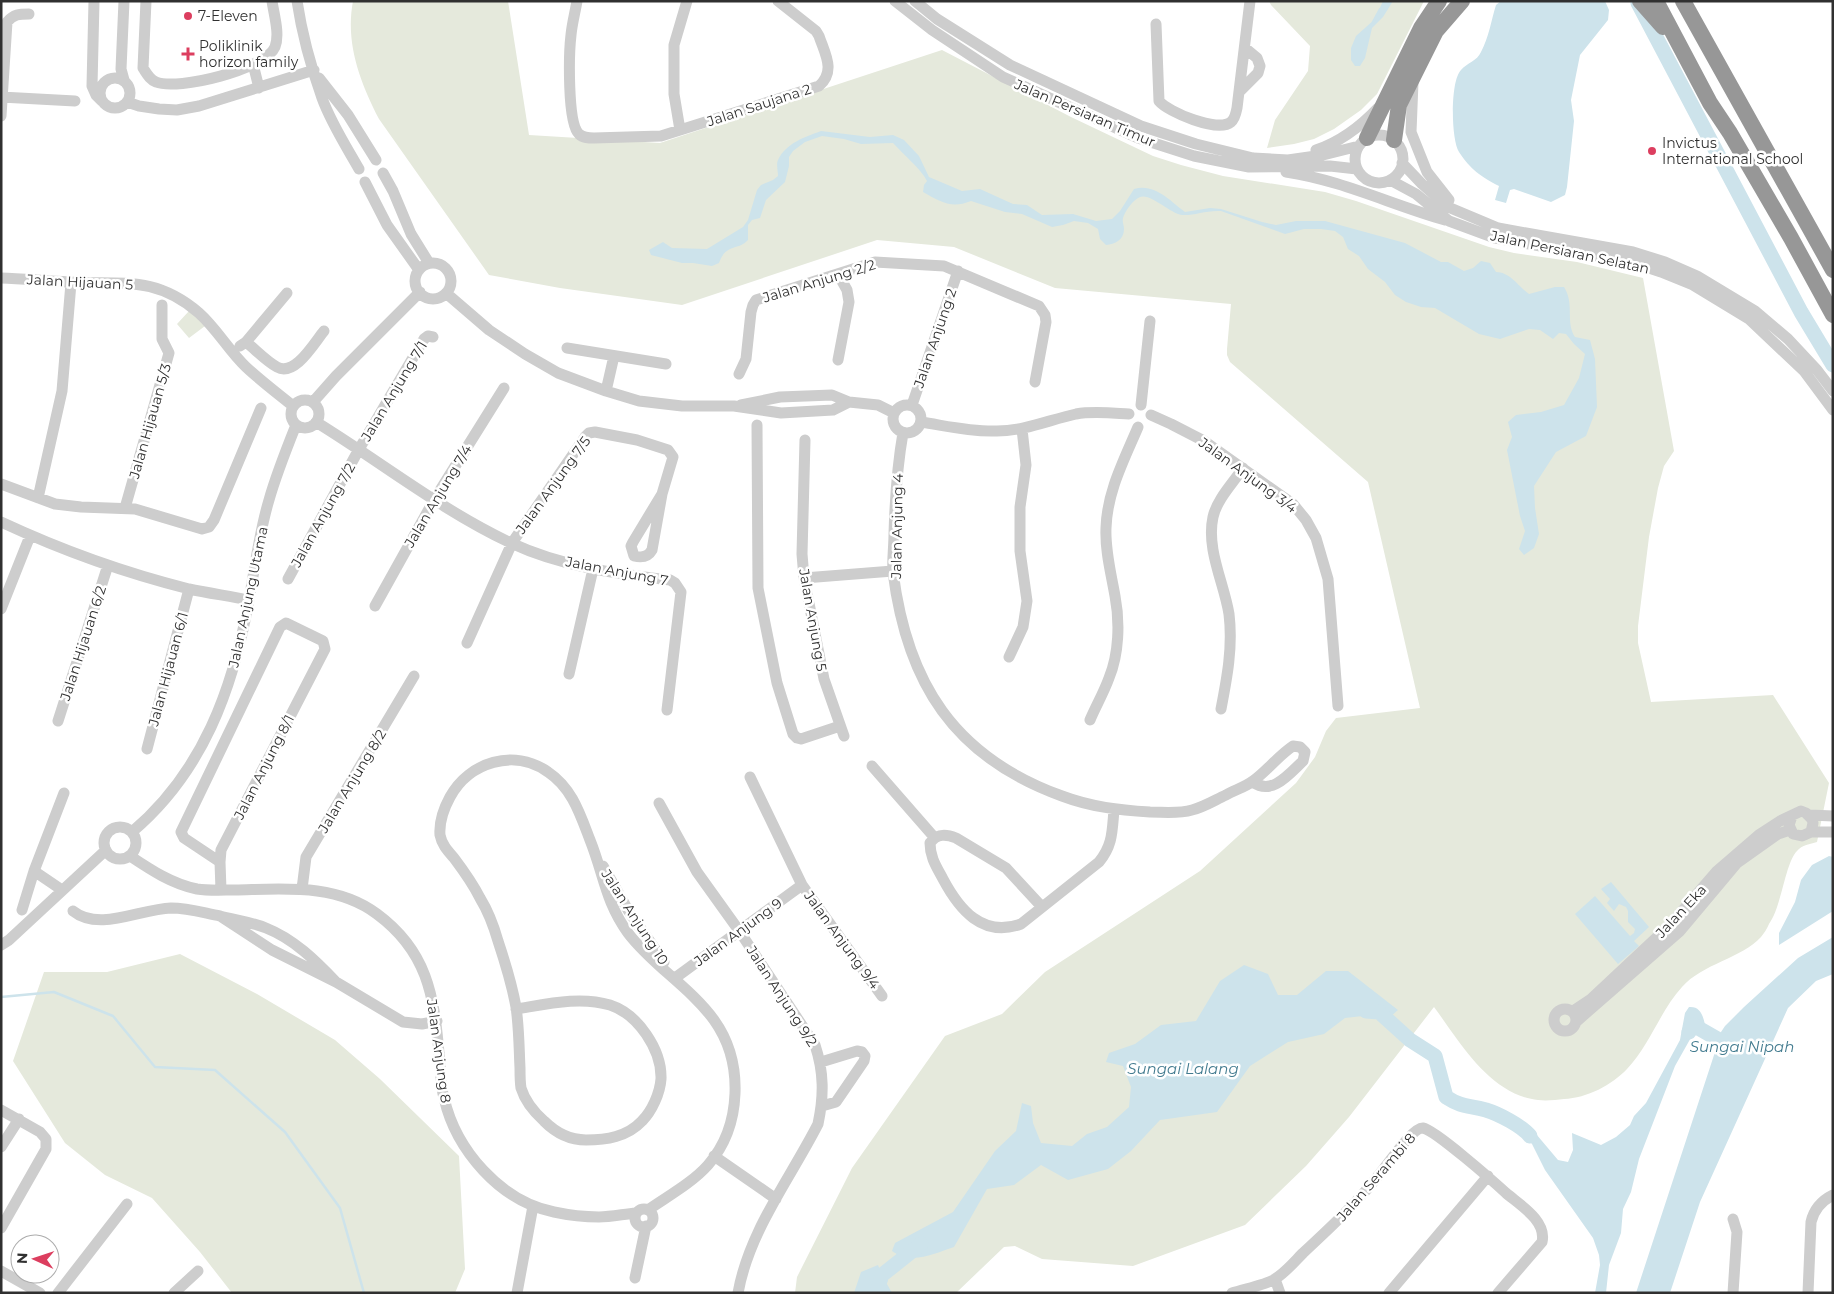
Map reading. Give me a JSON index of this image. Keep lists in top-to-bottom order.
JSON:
{
  "streets": {
    "street": [
      "Jalan Saujana 2",
      "Jalan Persiaran Timur",
      "Jalan Persiaran Selatan",
      "Jalan Anjung 2/2",
      "Jalan Hijauan 5",
      "Jalan Anjung 2",
      "Jalan Anjung 7/1",
      "Jalan Hijauan 5/3",
      "Jalan Anjung 3/4",
      "Jalan Anjung 7/5",
      "Jalan Anjung 7/4",
      "Jalan Anjung 7/2",
      "Jalan Anjung 4",
      "Jalan Anjung 7",
      "Jalan Anjung Utama",
      "Jalan Anjung 5",
      "Jalan Hijauan 6/2",
      "Jalan Hijauan 6/1",
      "Jalan Anjung 8/1",
      "Jalan Anjung 8/2",
      "Jalan Eka",
      "Jalan Anjung 10",
      "Jalan Anjung 9",
      "Jalan Anjung 9/4",
      "Jalan Anjung 9/2",
      "Jalan Anjung 8",
      "Jalan Serambi 8"
    ]
  },
  "crossings": [
    ["Jalan Persiaran Timur", "Jalan Persiaran Selatan"],
    ["Jalan Anjung 2/2", "Jalan Anjung 2"],
    ["Jalan Hijauan 5", "Jalan Anjung 7"],
    ["Jalan Hijauan 5", "Jalan Anjung Utama"],
    ["Jalan Anjung 2", "Jalan Anjung 4"],
    ["Jalan Anjung 7/1", "Jalan Anjung 7/2"],
    ["Jalan Anjung 7/1", "Jalan Anjung 7"],
    ["Jalan Anjung 7/5", "Jalan Anjung 7"],
    ["Jalan Anjung 7/4", "Jalan Anjung 7"],
    ["Jalan Anjung 7/2", "Jalan Anjung 7"],
    ["Jalan Anjung 7", "Jalan Anjung Utama"],
    ["Jalan Anjung Utama", "Jalan Anjung 8"],
    ["Jalan Anjung 8/1", "Jalan Anjung 8"],
    ["Jalan Anjung 8/2", "Jalan Anjung 8"],
    ["Jalan Anjung 10", "Jalan Anjung 9"],
    ["Jalan Anjung 9", "Jalan Anjung 9/4"],
    ["Jalan Anjung 9", "Jalan Anjung 9/2"]
  ],
  "water": ["Sungai Nipah", "Sungai Lalang"],
  "places": {
    "other": ["7-Eleven", "Invictus International School"],
    "health": ["Poliklinik horizon family"]
  },
  "north": "left"
}
